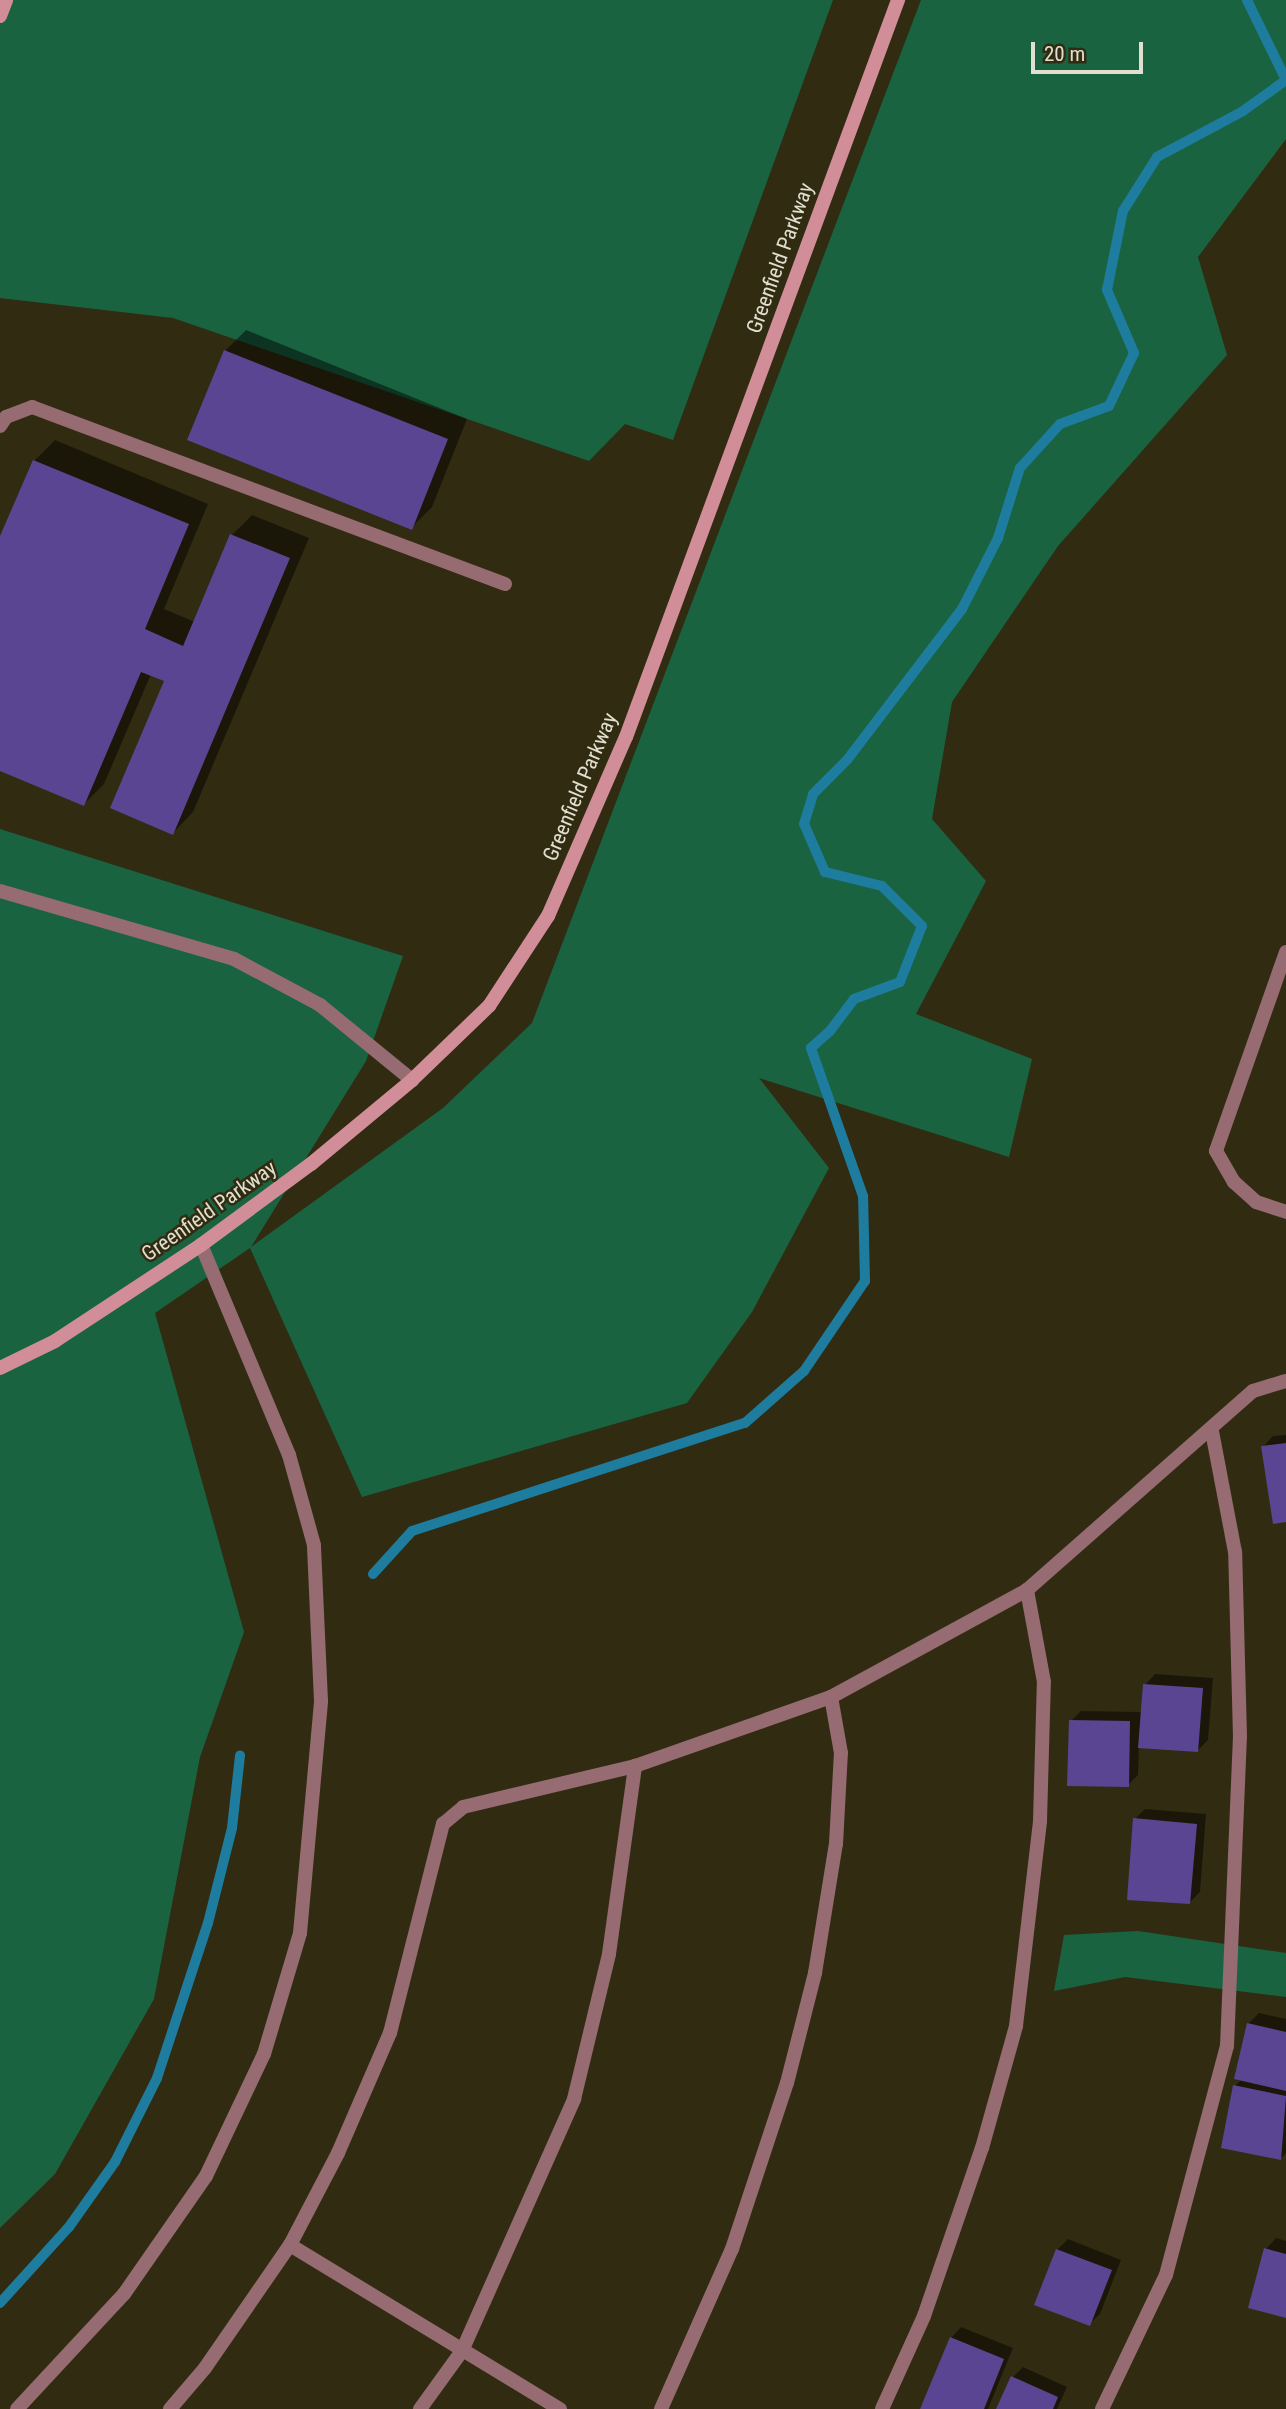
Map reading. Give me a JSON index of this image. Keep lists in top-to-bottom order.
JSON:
{
  "streets": {
    "main road": ["Greenfield Parkway"]
  },
  "scale_bar": "20 m"
}
